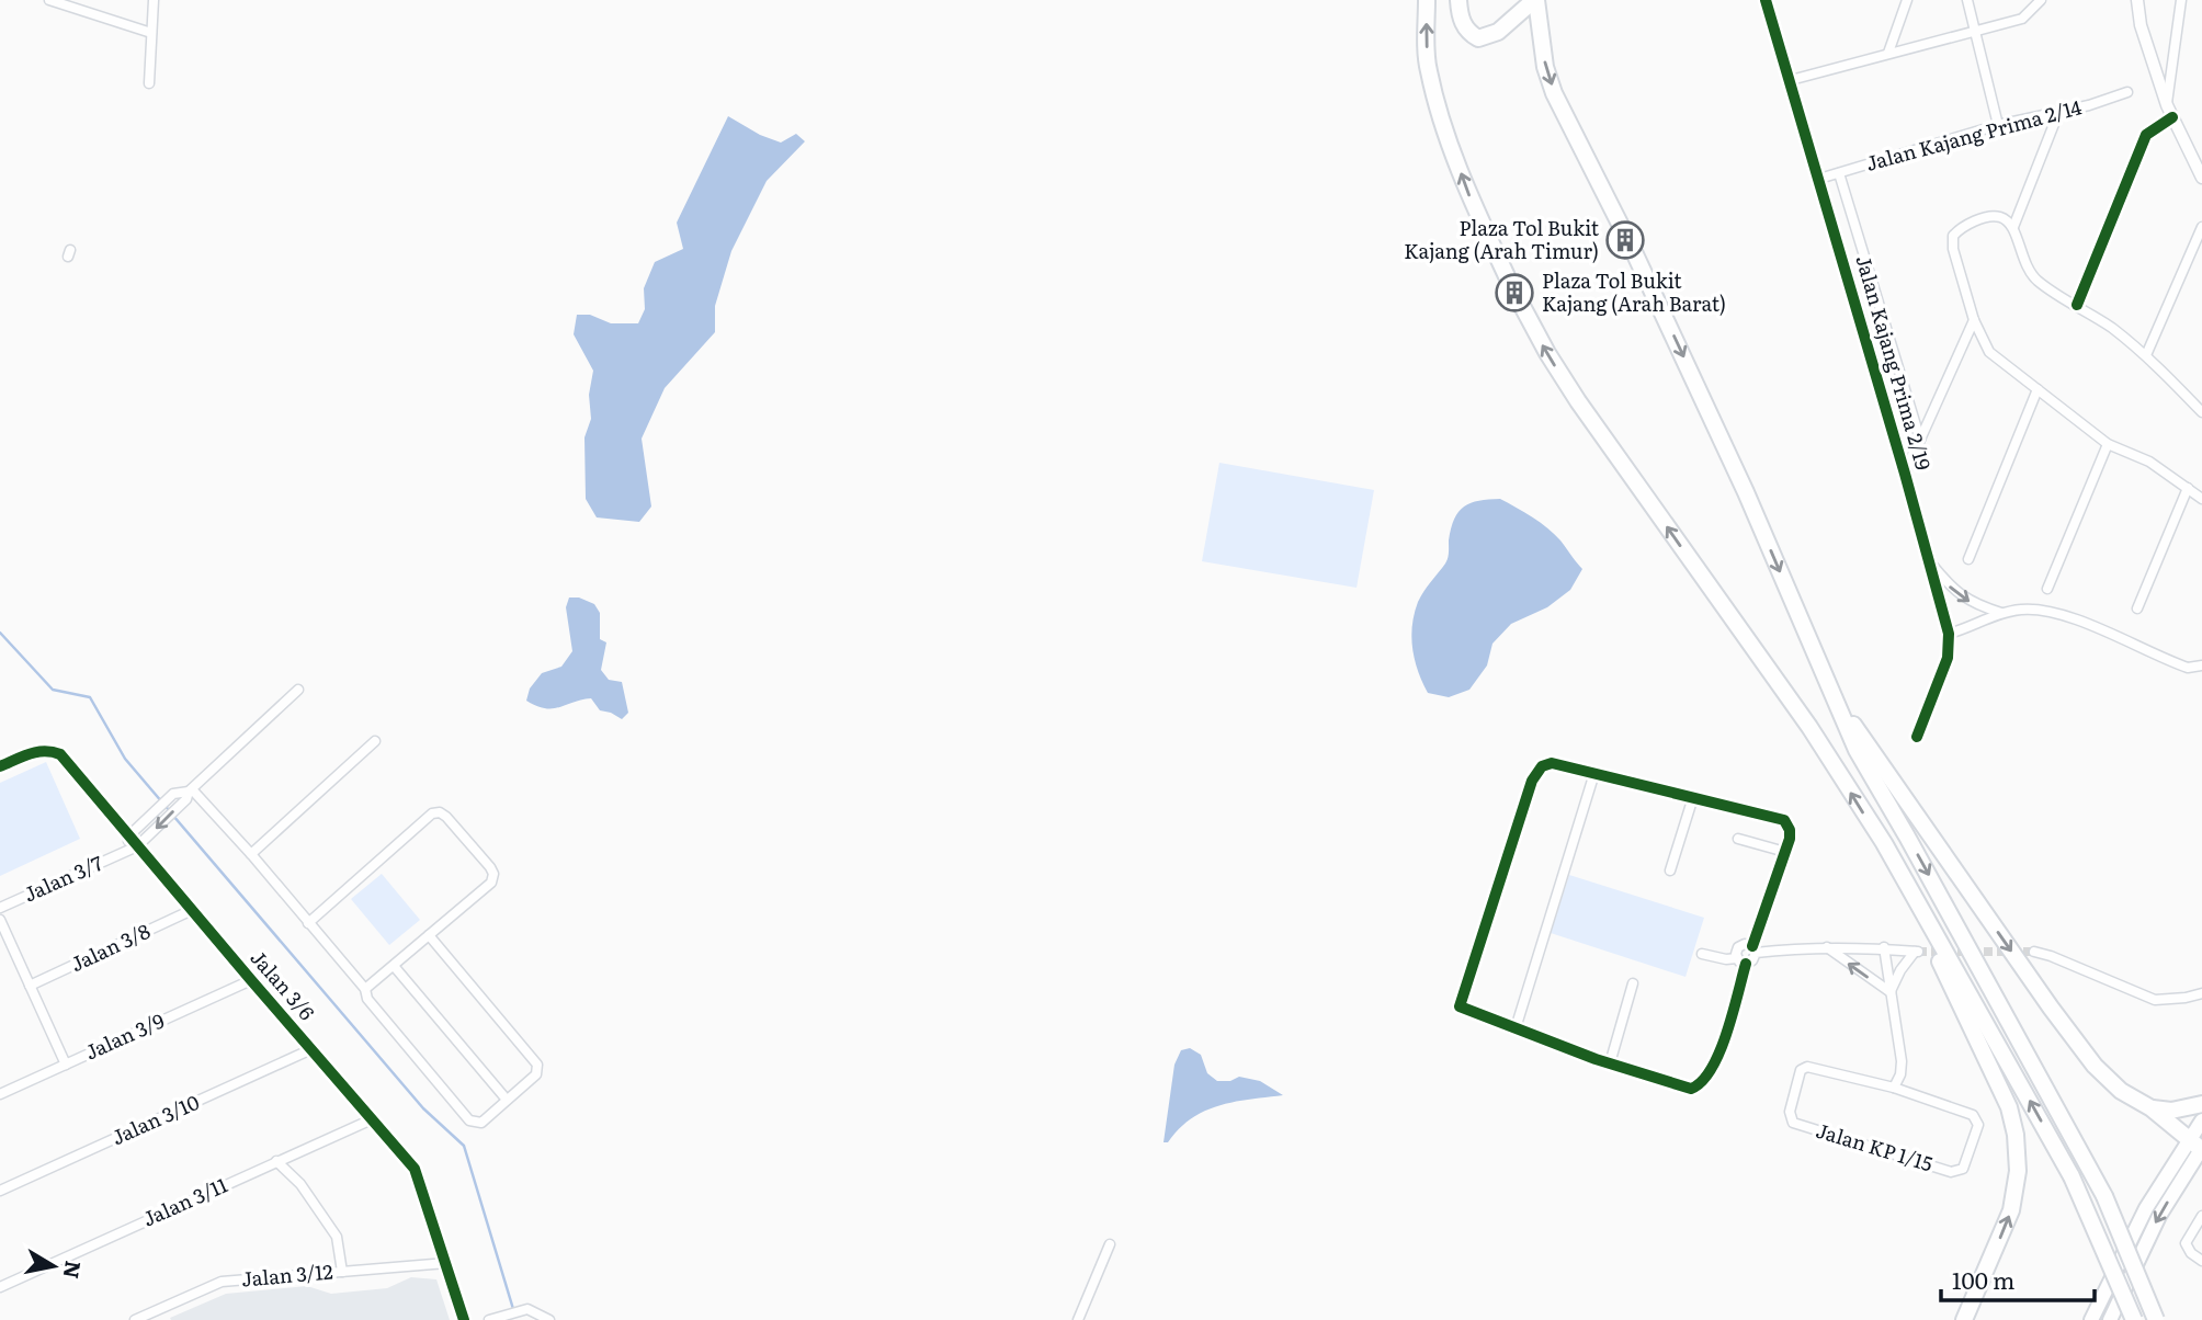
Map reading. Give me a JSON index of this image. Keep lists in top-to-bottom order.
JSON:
{
  "streets": {
    "street": [
      "Jalan Kajang Prima 2/14",
      "Jalan Kajang Prima 2/19",
      "Jalan 3/7",
      "Jalan 3/8",
      "Jalan 3/6",
      "Jalan 3/9",
      "Jalan 3/10",
      "Jalan KP 1/15",
      "Jalan 3/11",
      "Jalan 3/12"
    ]
  },
  "crossings": [
    ["Jalan Kajang Prima 2/14", "Jalan Kajang Prima 2/19"],
    ["Jalan 3/7", "Jalan 3/6"],
    ["Jalan 3/8", "Jalan 3/6"],
    ["Jalan 3/6", "Jalan 3/9"],
    ["Jalan 3/6", "Jalan 3/10"],
    ["Jalan 3/6", "Jalan 3/11"],
    ["Jalan 3/6", "Jalan 3/12"]
  ],
  "places": {
    "building": ["Plaza Tol Bukit Kajang (Arah Timur)", "Plaza Tol Bukit Kajang (Arah Barat)"]
  },
  "scale_bar": "100 m",
  "north": "right"
}
